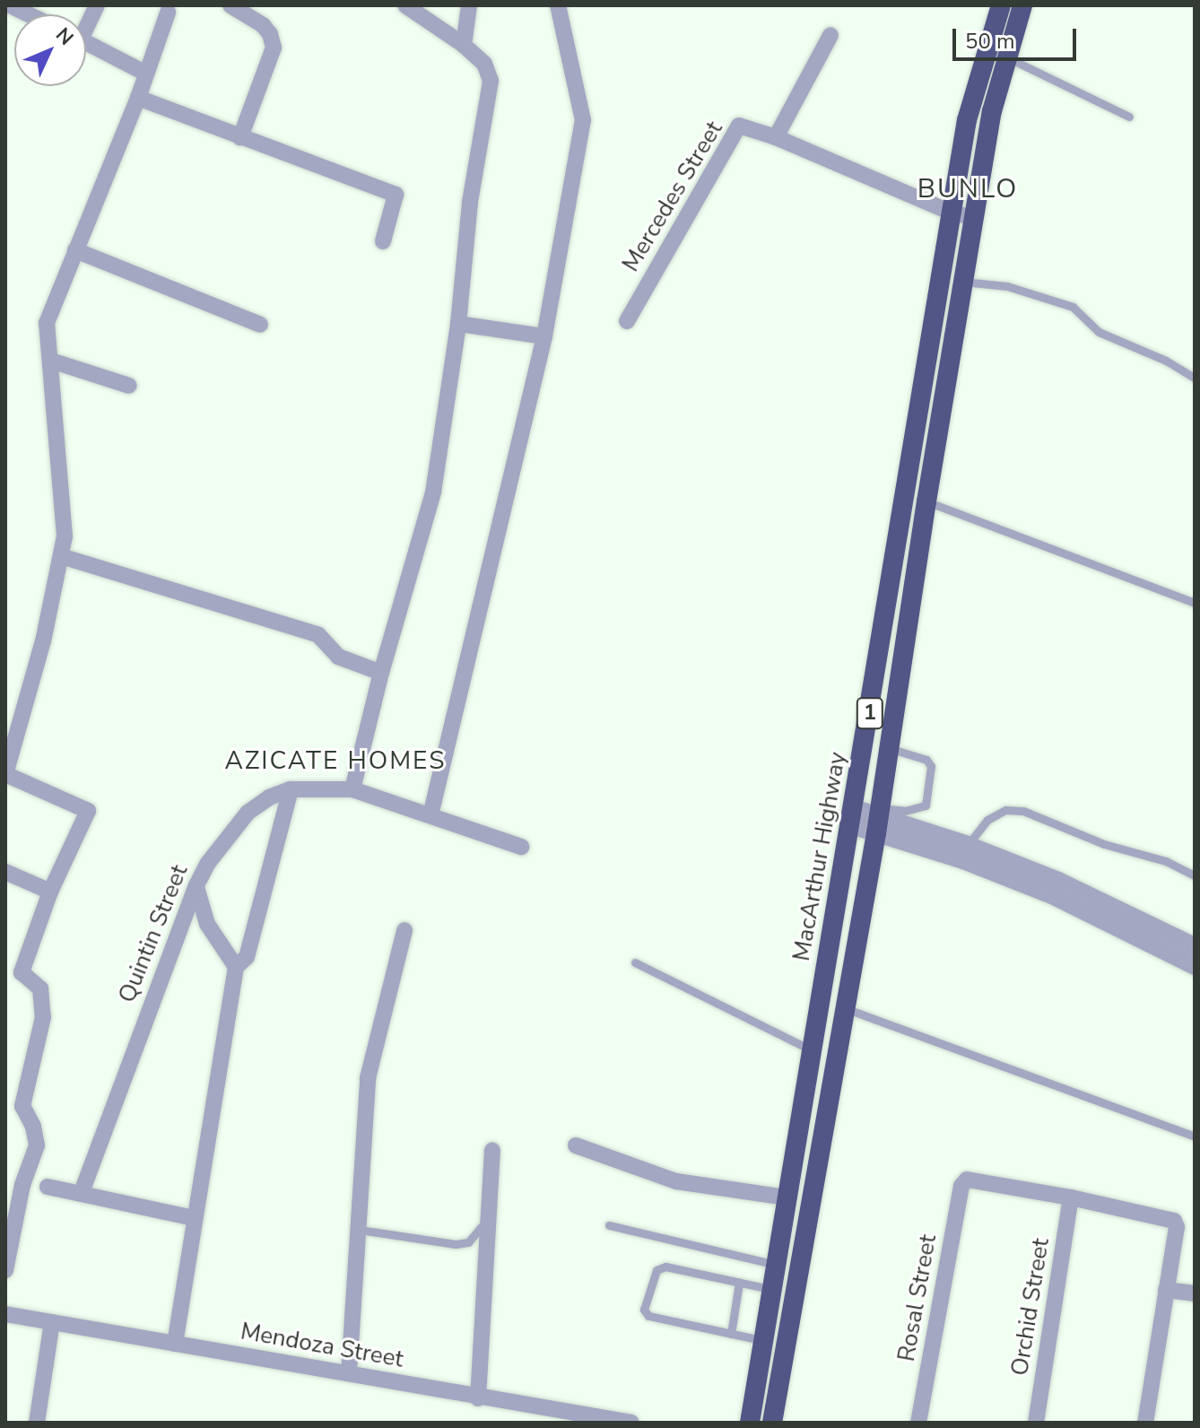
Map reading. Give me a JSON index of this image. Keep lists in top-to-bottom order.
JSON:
{
  "streets": {
    "highway": ["1", "MacArthur Highway"],
    "street": [
      "Mercedes Street",
      "Quintin Street",
      "Rosal Street",
      "Orchid Street",
      "Mendoza Street"
    ]
  },
  "crossings": [
    ["Mercedes Street", "1"],
    ["Mercedes Street", "MacArthur Highway"],
    ["Rosal Street", "Orchid Street"]
  ],
  "districts": ["BUNLO", "AZICATE HOMES"],
  "scale_bar": "50 m",
  "north": "top right"
}
